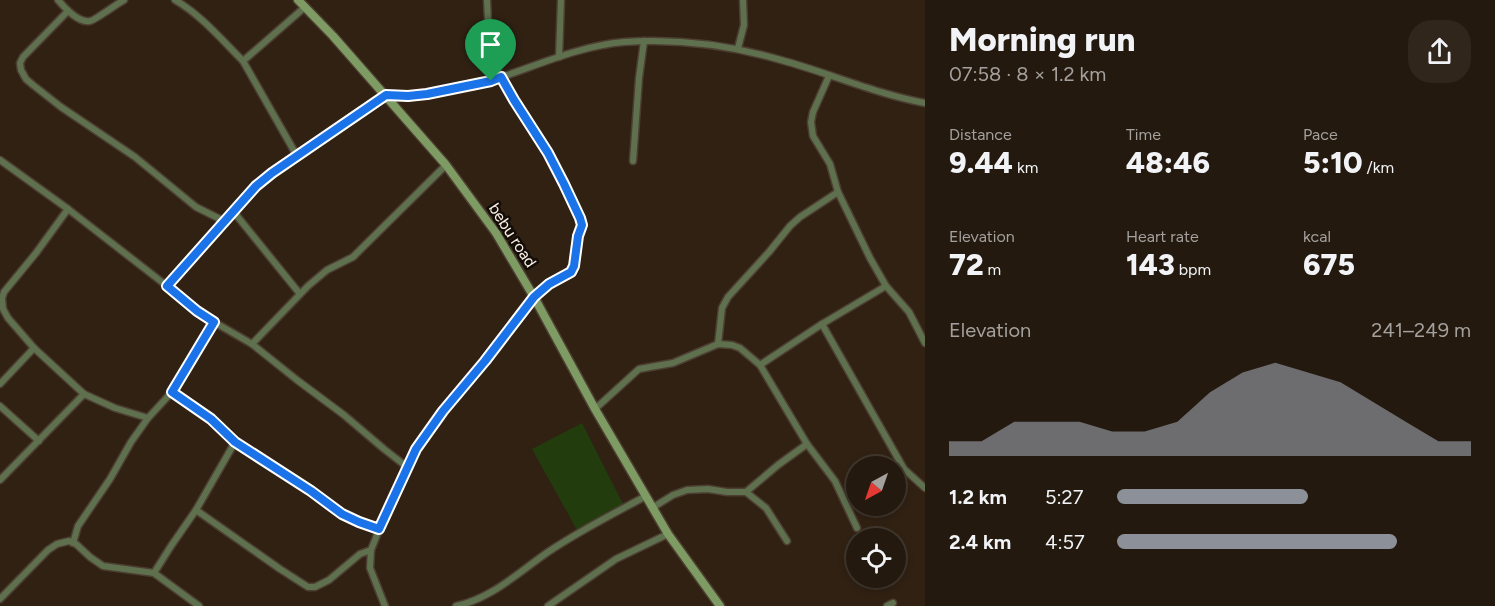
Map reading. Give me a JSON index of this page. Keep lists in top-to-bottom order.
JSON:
{
  "streets": {
    "street": ["bebu road"]
  },
  "north": "bottom left",
  "page": {
    "heading": ["Morning run", "07:58 · 8 × 1.2 km"],
    "stats": [
      ["Distance", "9.44 km"],
      ["Time", "48:46"],
      ["Pace", "5:10 /km"],
      ["Elevation", "72 m"],
      ["Heart rate", "143 bpm"],
      ["kcal", "675"]
    ],
    "chart": ["Elevation", "241–249 m"],
    "list": [
      {
        "name": "1.2 km",
        "note": "5:27"
      },
      {
        "name": "2.4 km",
        "note": "4:57"
      }
    ]
  }
}
